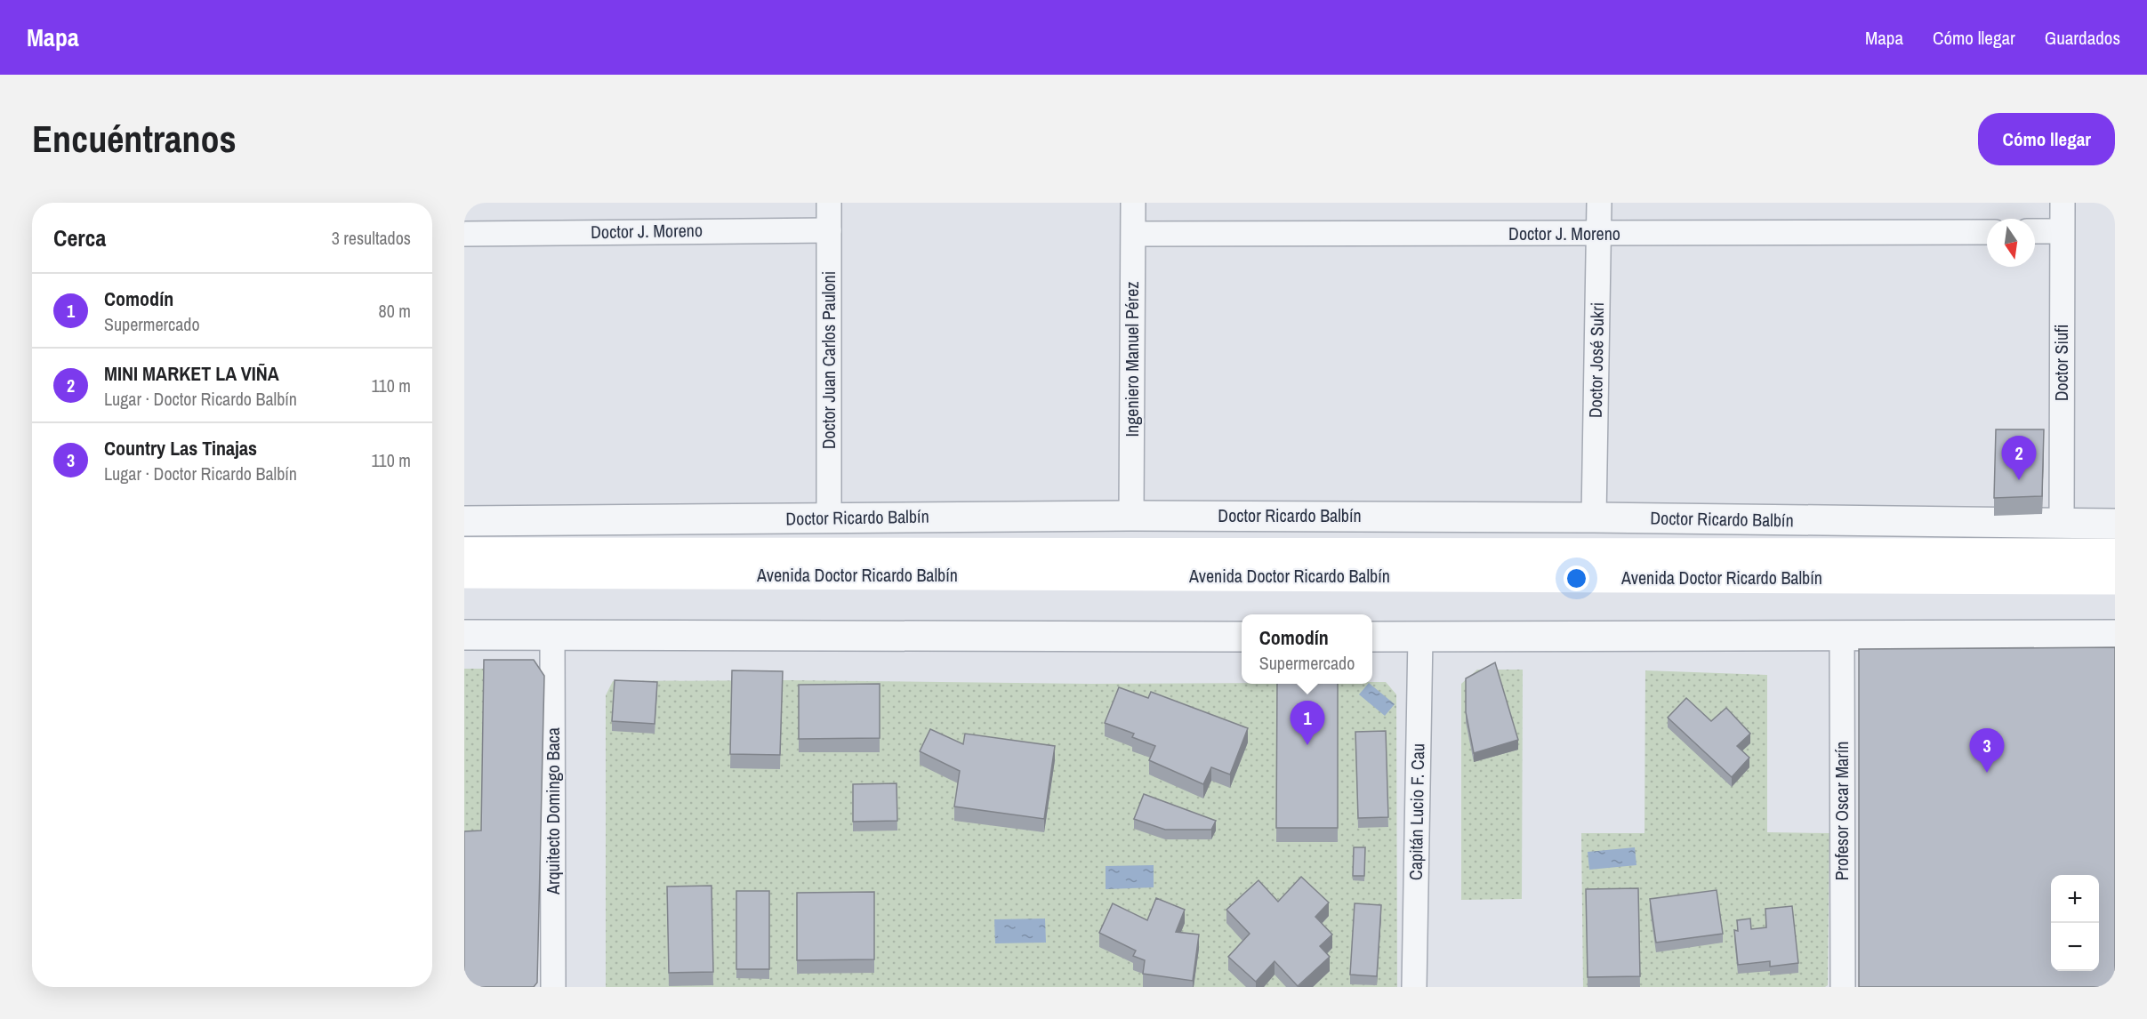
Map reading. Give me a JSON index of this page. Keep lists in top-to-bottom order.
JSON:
{
  "streets": {
    "main road": ["Avenida Doctor Ricardo Balbín"],
    "street": [
      "Doctor J. Moreno",
      "Ingeniero Manuel Pérez",
      "Doctor Juan Carlos Pauloni",
      "Doctor José Sukri",
      "Doctor Siufi",
      "Doctor Ricardo Balbín",
      "Arquitecto Domingo Baca",
      "Profesor Oscar Marín",
      "Capitán Lucio F. Cau"
    ]
  },
  "crossings": [
    ["Doctor J. Moreno", "Ingeniero Manuel Pérez"],
    ["Doctor J. Moreno", "Doctor Juan Carlos Pauloni"],
    ["Doctor J. Moreno", "Doctor José Sukri"],
    ["Ingeniero Manuel Pérez", "Doctor Ricardo Balbín"],
    ["Doctor Juan Carlos Pauloni", "Doctor Ricardo Balbín"],
    ["Doctor José Sukri", "Doctor Ricardo Balbín"],
    ["Doctor Siufi", "Doctor Ricardo Balbín"]
  ],
  "north": "bottom",
  "page": {
    "header": "Mapa",
    "nav": ["Mapa", "Cómo llegar", "Guardados"],
    "buttons": "Cómo llegar",
    "title": "Encuéntranos",
    "heading": ["Cerca", "3 resultados"],
    "list": [
      {
        "mark": "1",
        "name": "Comodín",
        "note": "Supermercado",
        "value": "80 m"
      },
      {
        "mark": "2",
        "name": "MINI MARKET LA VIÑA",
        "note": "Lugar · Doctor Ricardo Balbín",
        "value": "110 m"
      },
      {
        "mark": "3",
        "name": "Country Las Tinajas",
        "note": "Lugar · Doctor Ricardo Balbín",
        "value": "110 m"
      }
    ],
    "pins": ["2", "1", "3"],
    "popup": ["Comodín", "Supermercado"],
    "map_buttons": ["+", "−"]
  }
}
